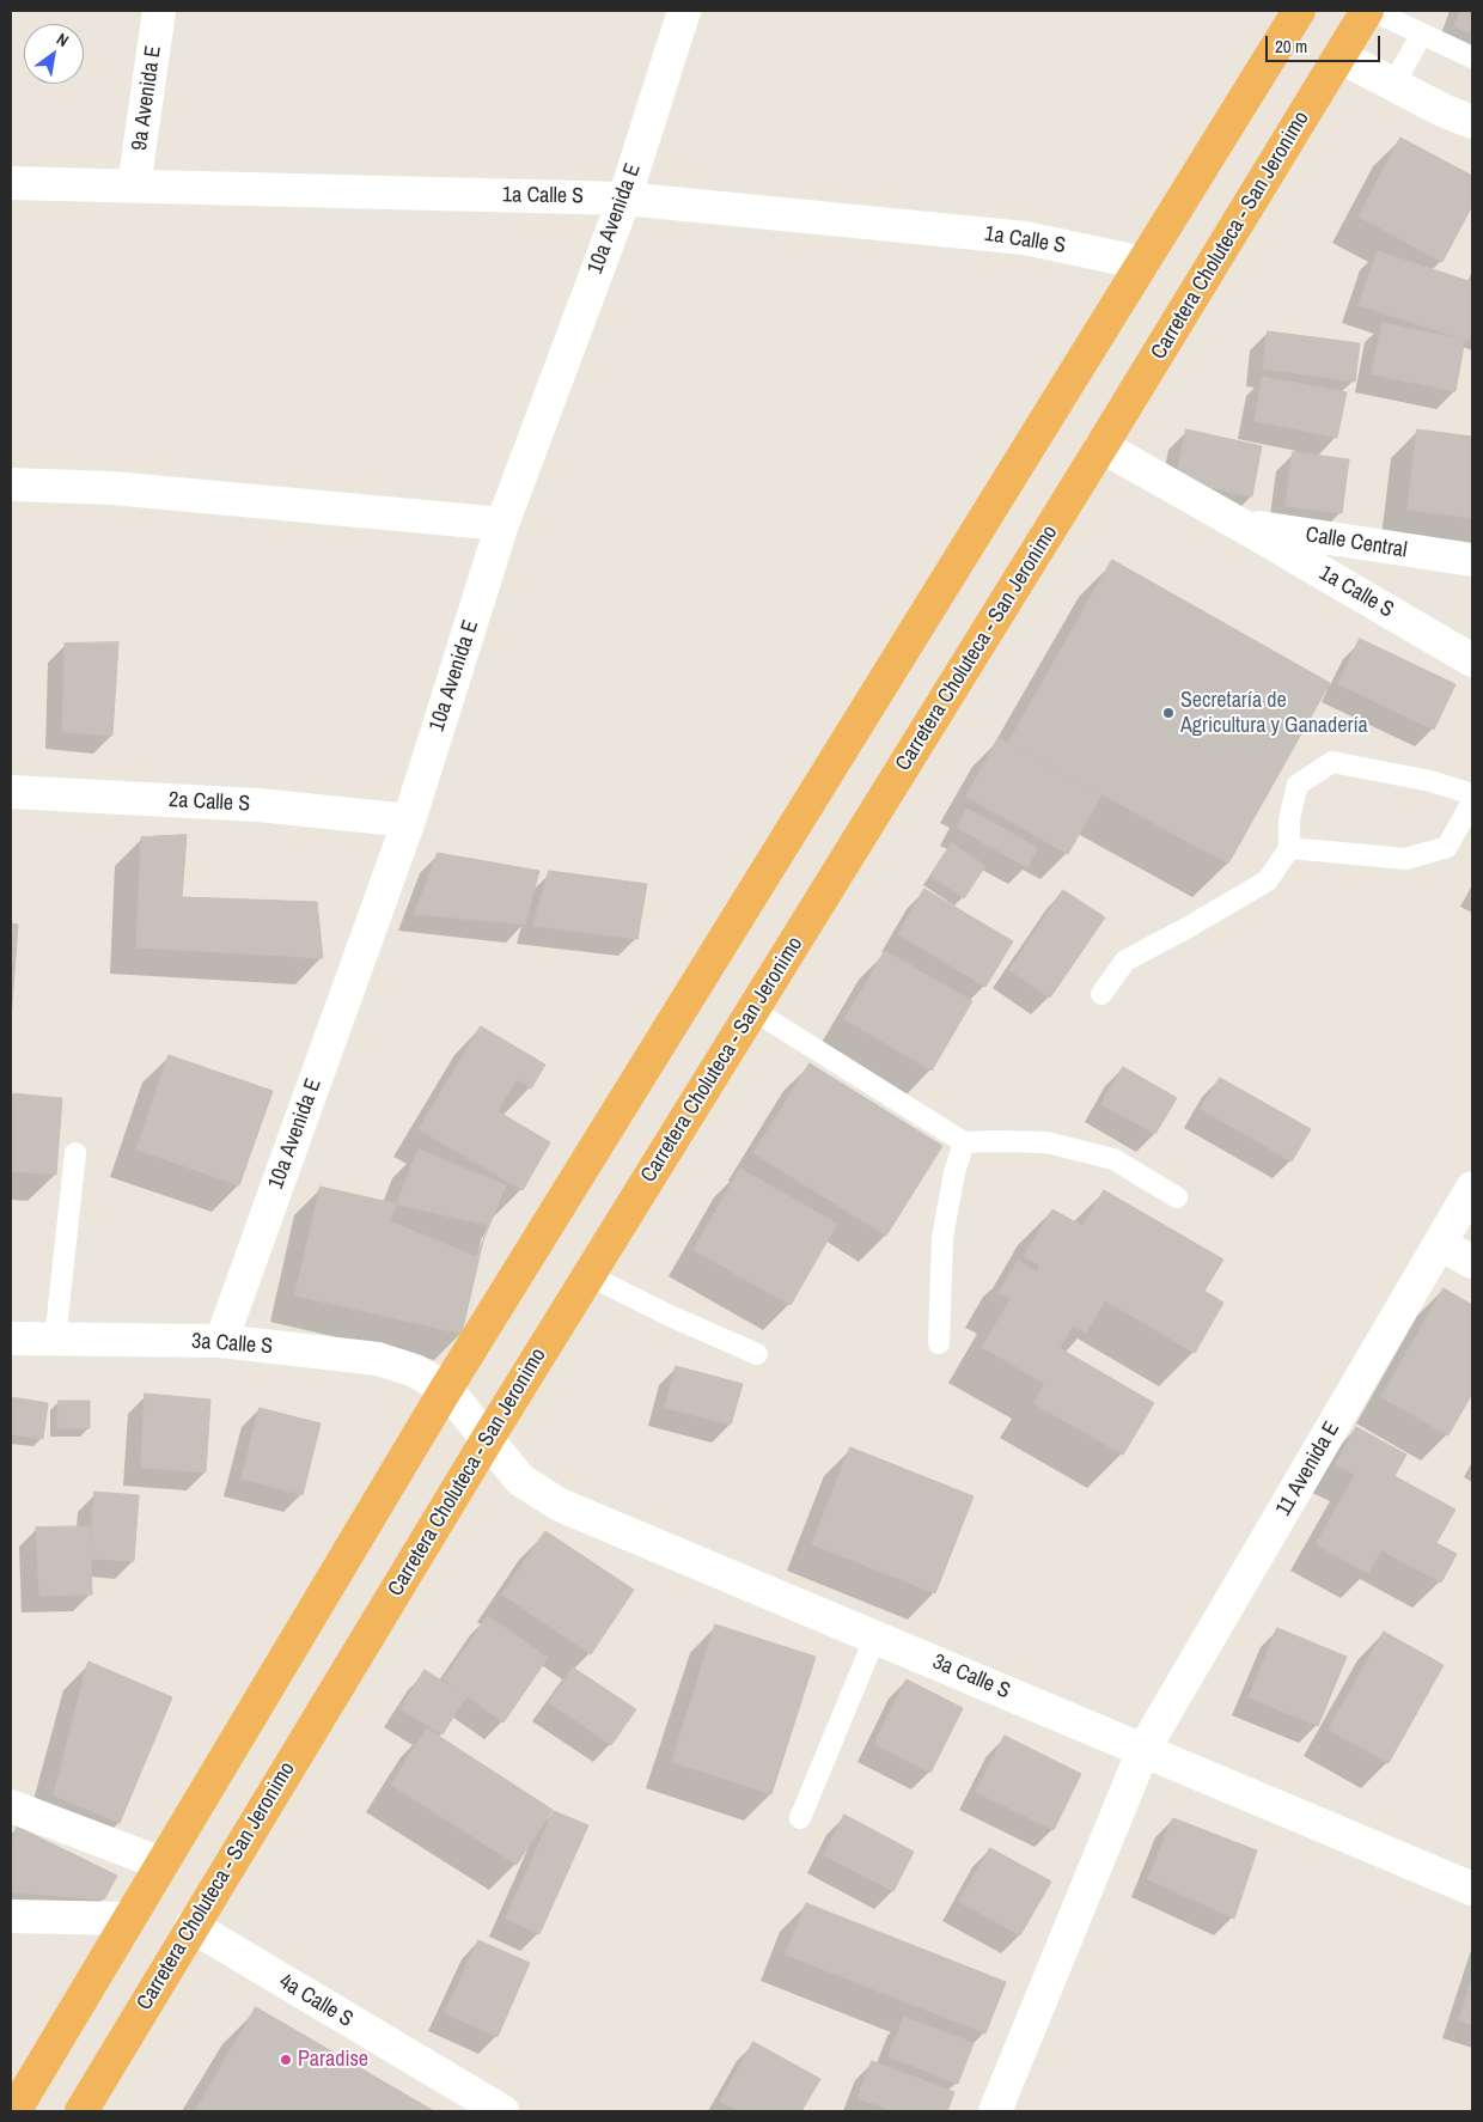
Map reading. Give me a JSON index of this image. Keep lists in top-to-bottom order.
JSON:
{
  "streets": {
    "highway": ["Carretera Choluteca - San Jeronimo"],
    "street": [
      "9a Avenida E",
      "1a Calle S",
      "10a Avenida E",
      "Calle Central",
      "2a Calle S",
      "3a Calle S",
      "11 Avenida E",
      "4a Calle S"
    ]
  },
  "crossings": [
    ["9a Avenida E", "1a Calle S"],
    ["1a Calle S", "10a Avenida E"],
    ["1a Calle S", "Carretera Choluteca - San Jeronimo"],
    ["1a Calle S", "Calle Central"],
    ["10a Avenida E", "2a Calle S"],
    ["10a Avenida E", "3a Calle S"],
    ["Carretera Choluteca - San Jeronimo", "3a Calle S"],
    ["Carretera Choluteca - San Jeronimo", "4a Calle S"],
    ["3a Calle S", "11 Avenida E"]
  ],
  "places": ["Secretaría de Agricultura y Ganadería", "Paradise"],
  "scale_bar": "20 m",
  "north": "top right"
}
